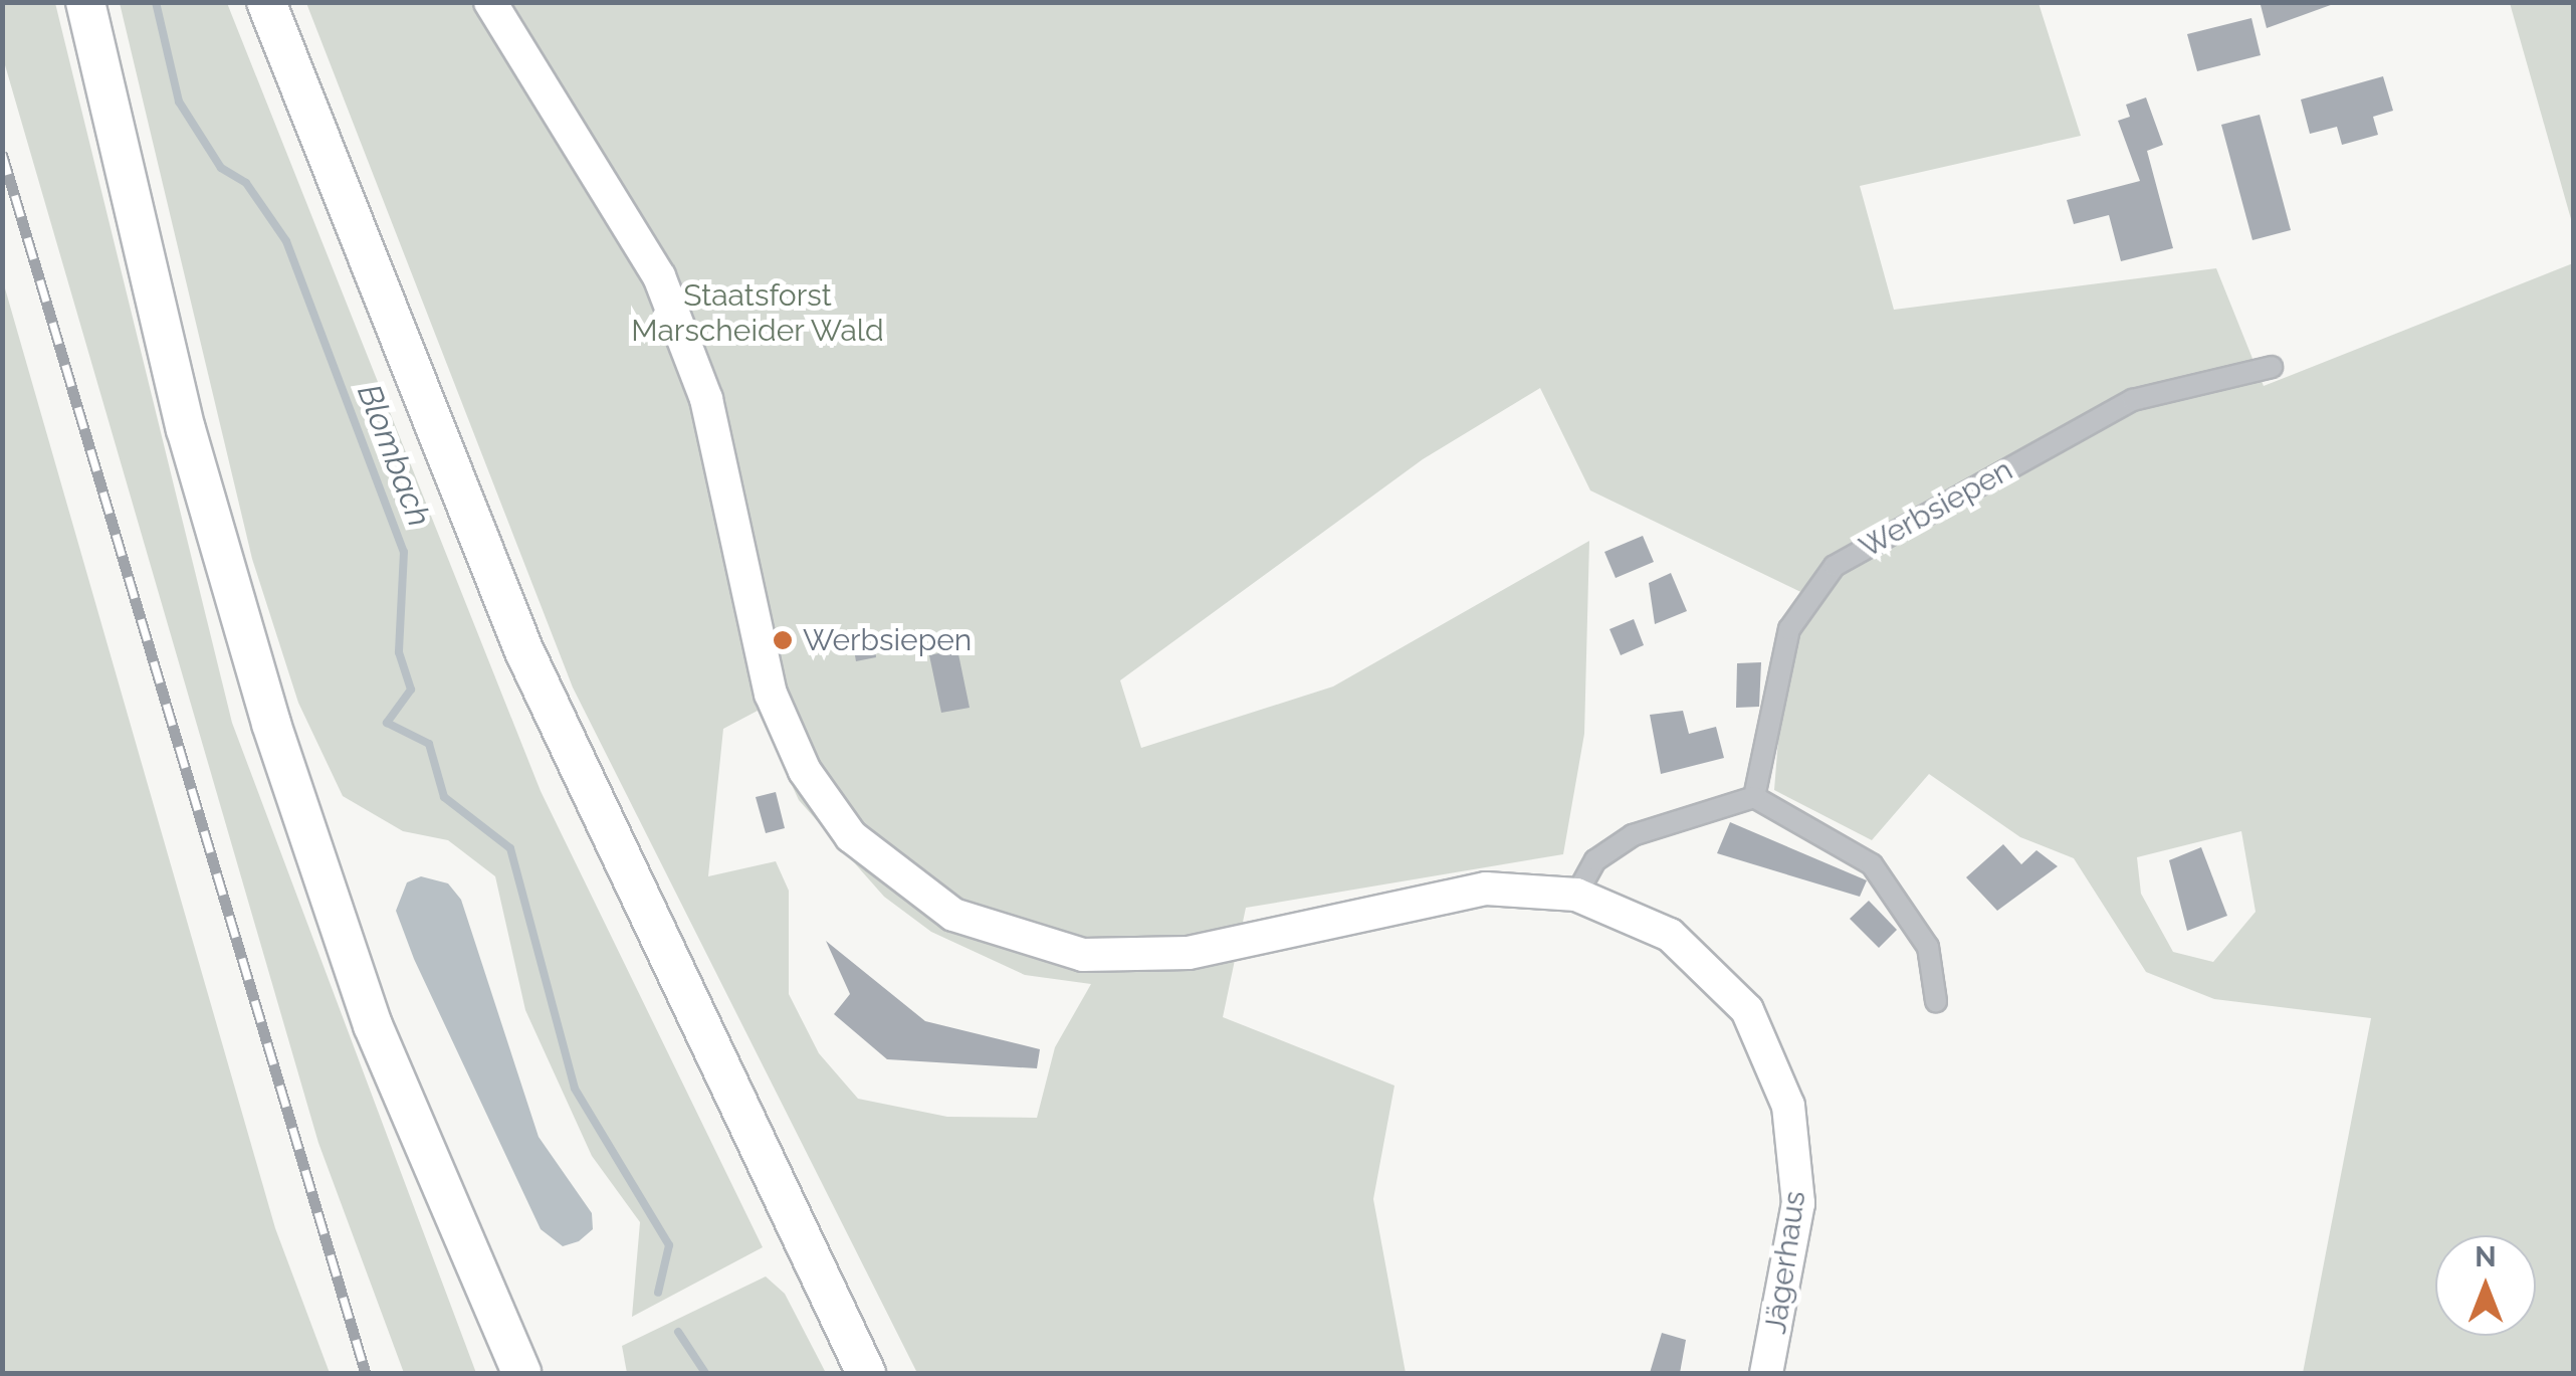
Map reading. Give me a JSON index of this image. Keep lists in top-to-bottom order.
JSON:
{
  "streets": {
    "main road": ["Jägerhaus"],
    "street": ["Werbsiepen"]
  },
  "water": ["Blombach"],
  "parks": ["Staatsforst Marscheider Wald"],
  "places": ["Werbsiepen"],
  "north": "top"
}
